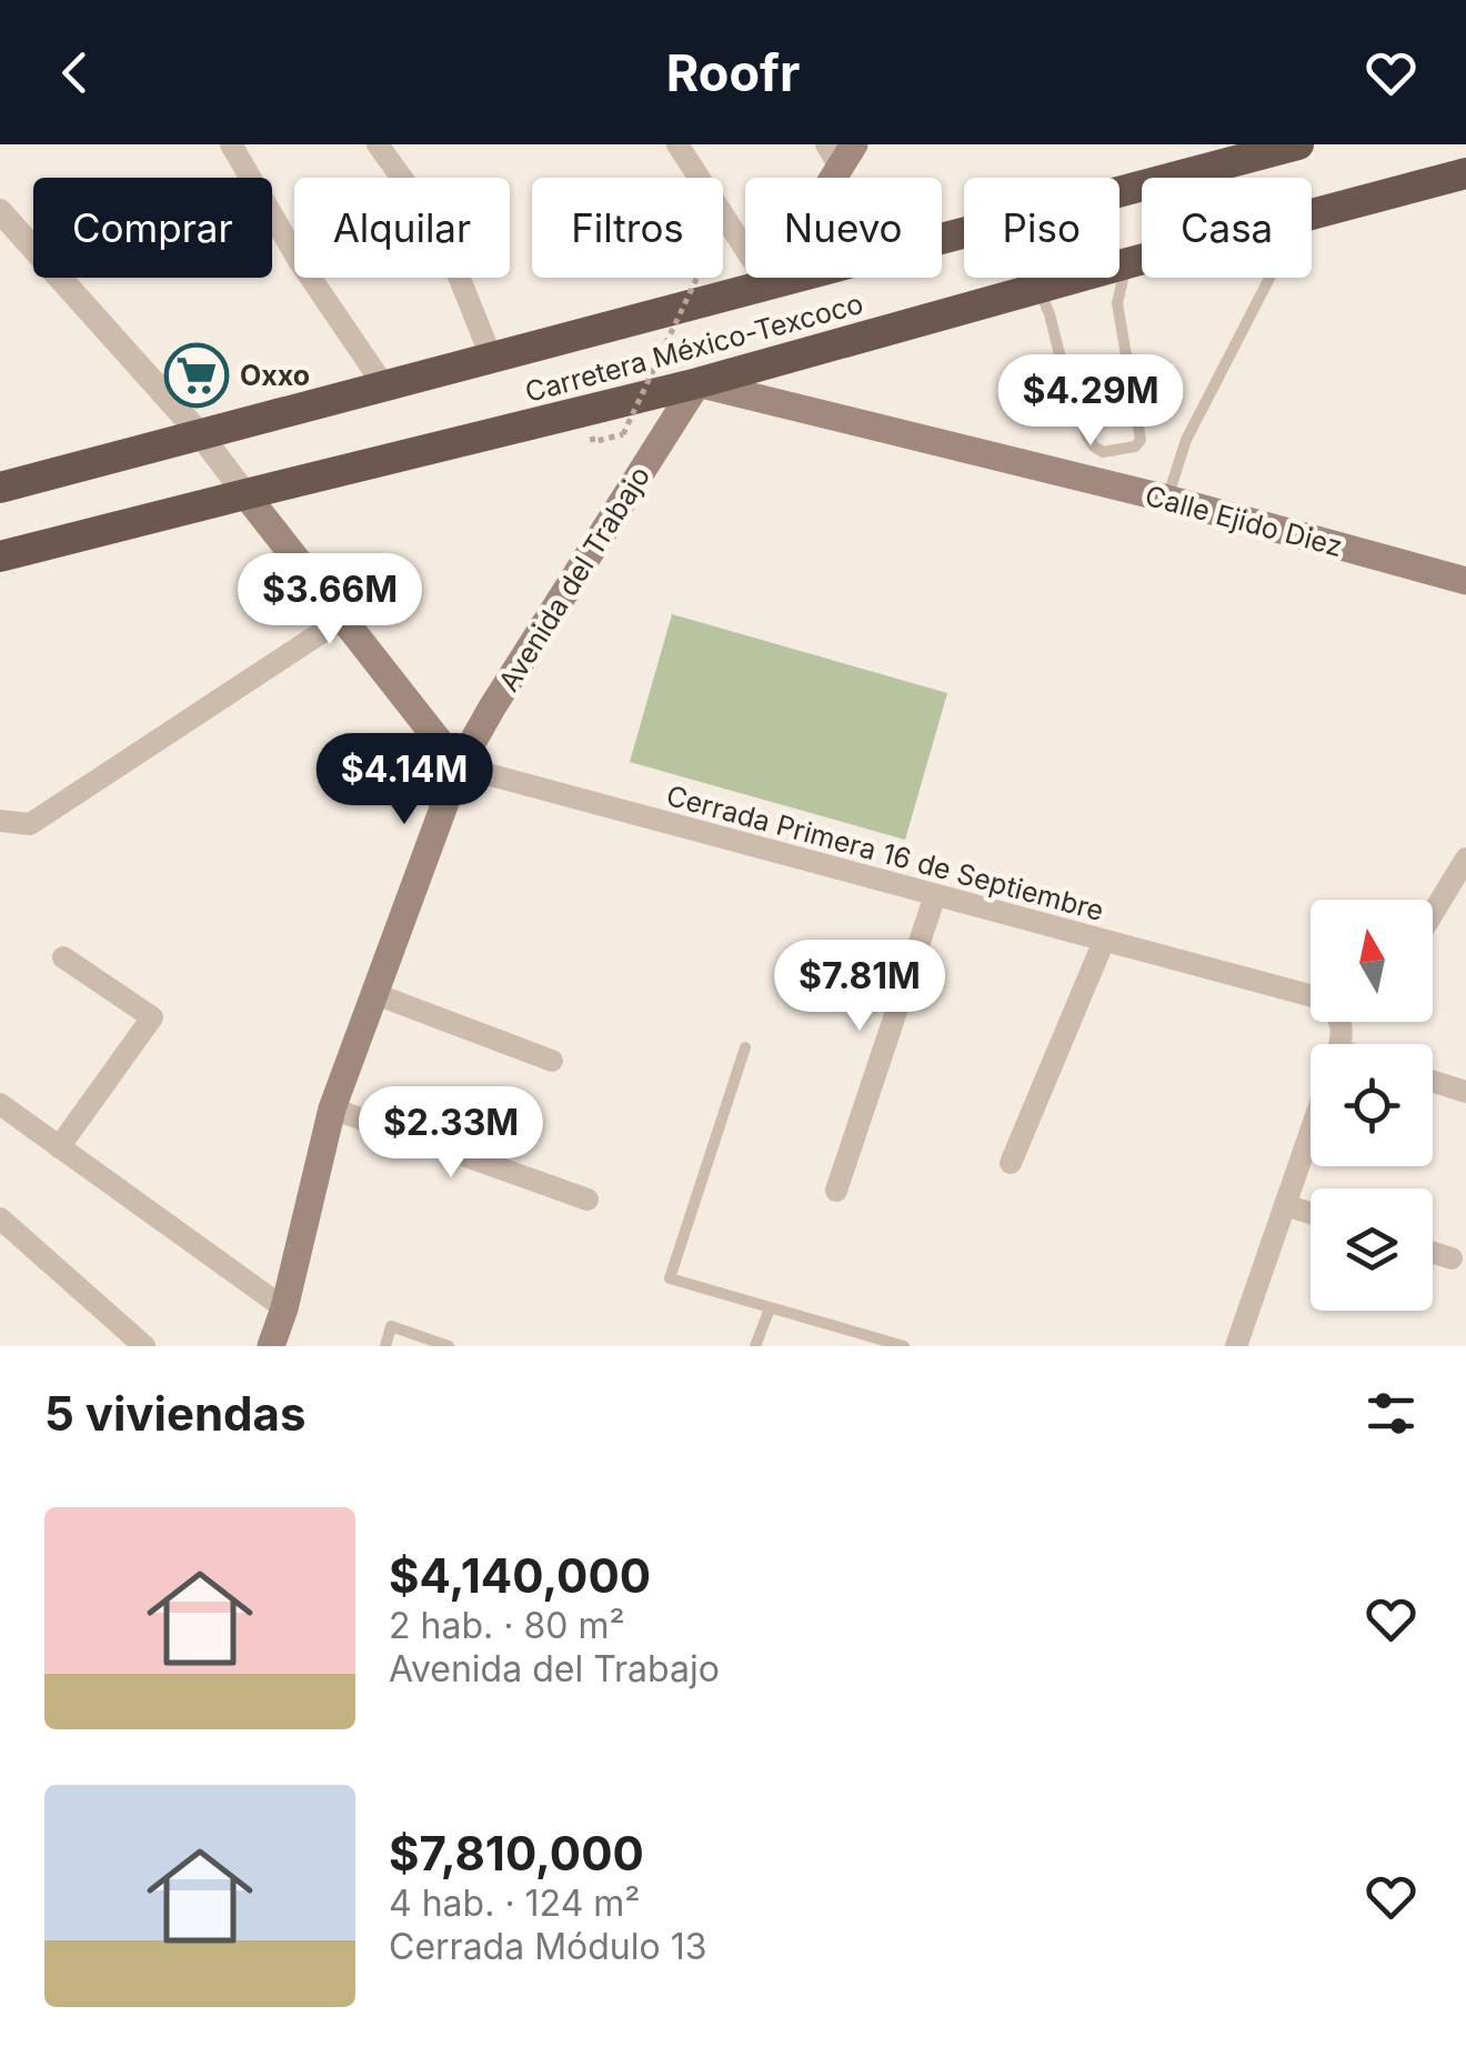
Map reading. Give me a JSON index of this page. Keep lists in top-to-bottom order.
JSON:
{
  "streets": {
    "highway": ["Carretera México-Texcoco"],
    "main road": ["Calle Ejido Diez", "Avenida del Trabajo"],
    "street": ["Cerrada Primera 16 de Septiembre"]
  },
  "crossings": [
    ["Carretera México-Texcoco", "Calle Ejido Diez"],
    ["Carretera México-Texcoco", "Avenida del Trabajo"],
    ["Calle Ejido Diez", "Avenida del Trabajo"],
    ["Avenida del Trabajo", "Cerrada Primera 16 de Septiembre"]
  ],
  "places": {
    "supermarket": ["Oxxo"]
  },
  "north": "top",
  "page": {
    "header": "Roofr",
    "chip": [
      "Comprar",
      "Alquilar",
      "Filtros",
      "Nuevo",
      "Piso",
      "Casa"
    ],
    "price": [
      "$4.29M",
      "$3.66M",
      "$4.14M",
      "$7.81M",
      "$2.33M"
    ],
    "heading": "5 viviendas",
    "list": [
      {
        "name": "$4,140,000",
        "note": "2 hab. · 80 m² · Avenida del Trabajo"
      },
      {
        "name": "$7,810,000",
        "note": "4 hab. · 124 m² · Cerrada Módulo 13"
      }
    ]
  }
}
